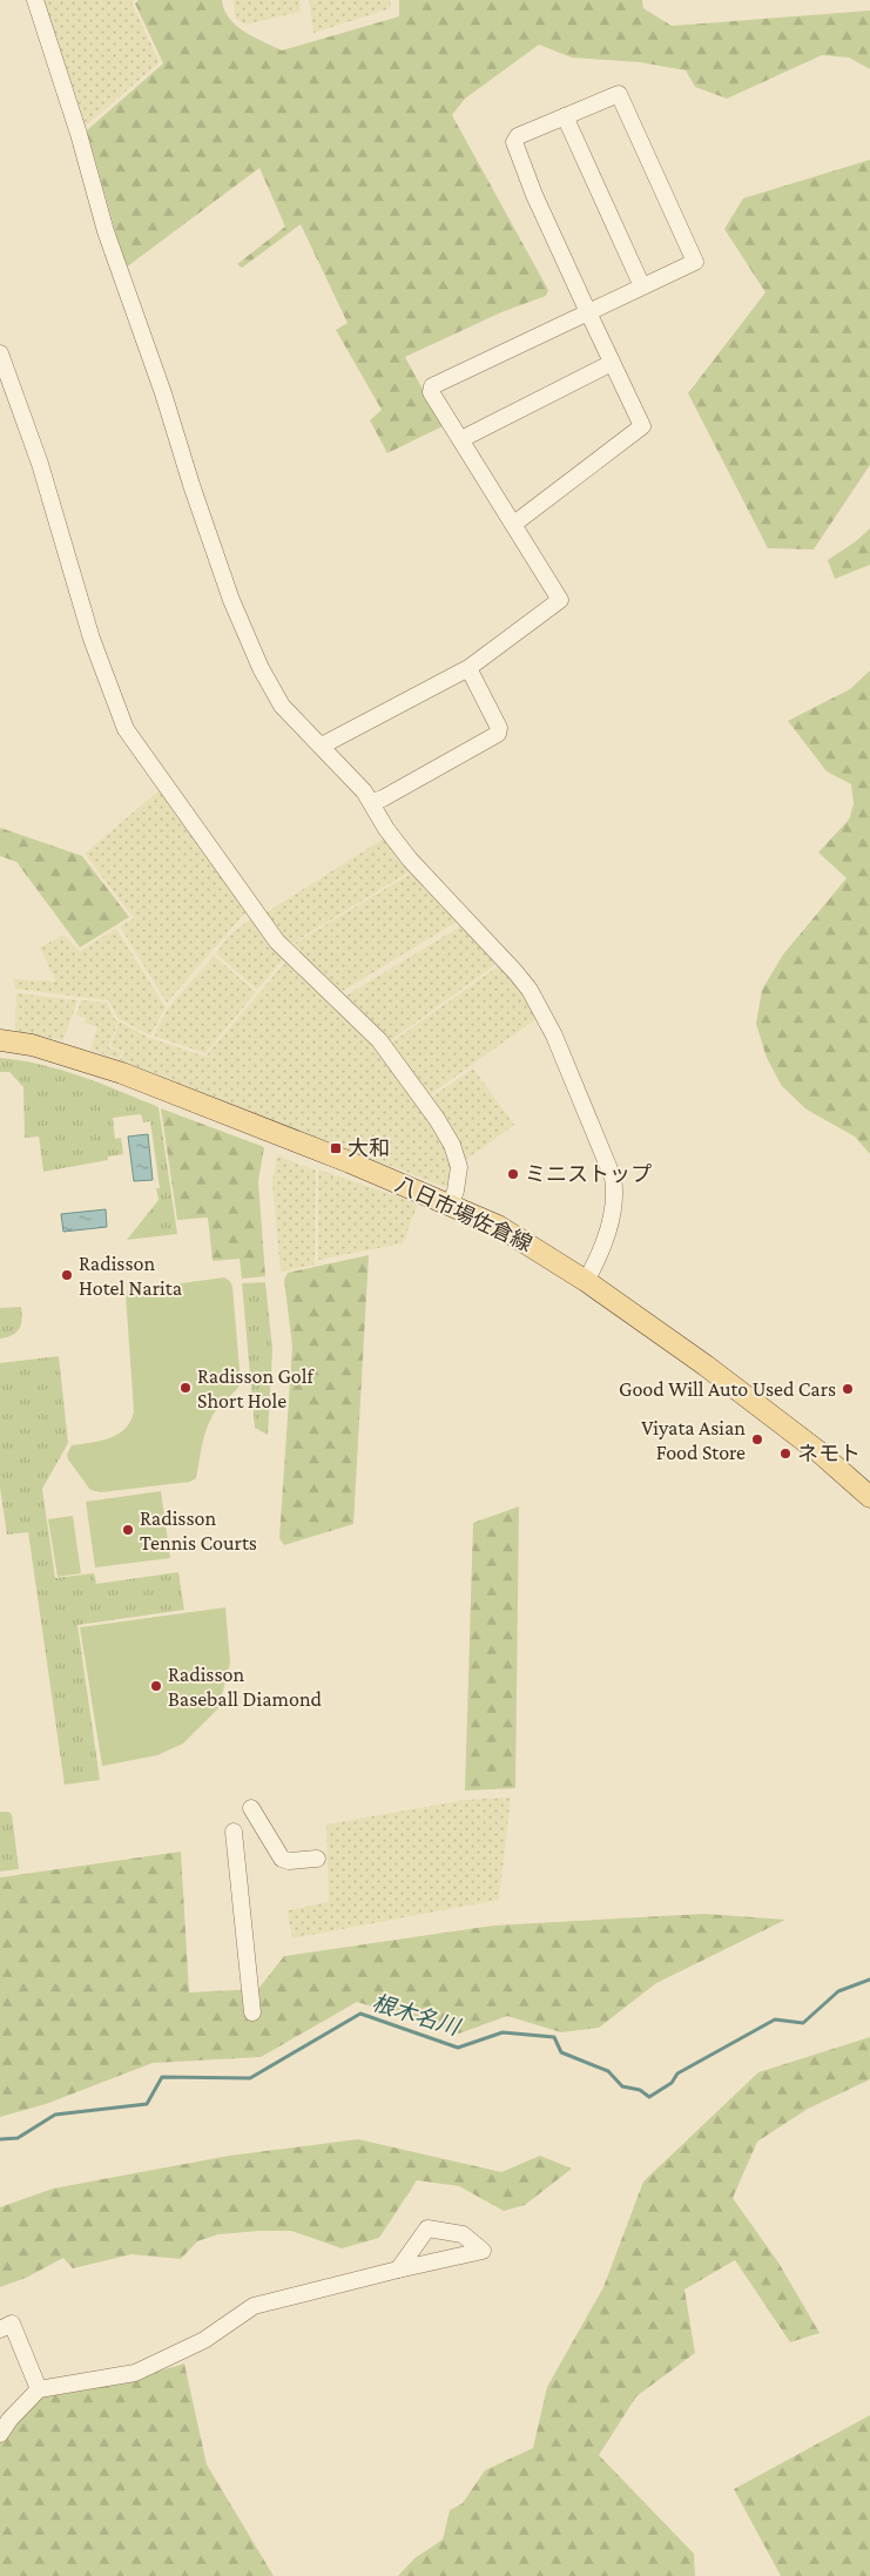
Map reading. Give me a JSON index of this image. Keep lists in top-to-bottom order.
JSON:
{
  "streets": {
    "main road": ["八日市場佐倉線"]
  },
  "water": ["根木名川"],
  "places": {
    "transit": ["大和"],
    "other": [
      "ミニストップ",
      "Radisson Hotel Narita",
      "Radisson Golf Short Hole",
      "Good Will Auto Used Cars",
      "Viyata Asian Food Store",
      "ネモト",
      "Radisson Tennis Courts",
      "Radisson Baseball Diamond"
    ]
  }
}
